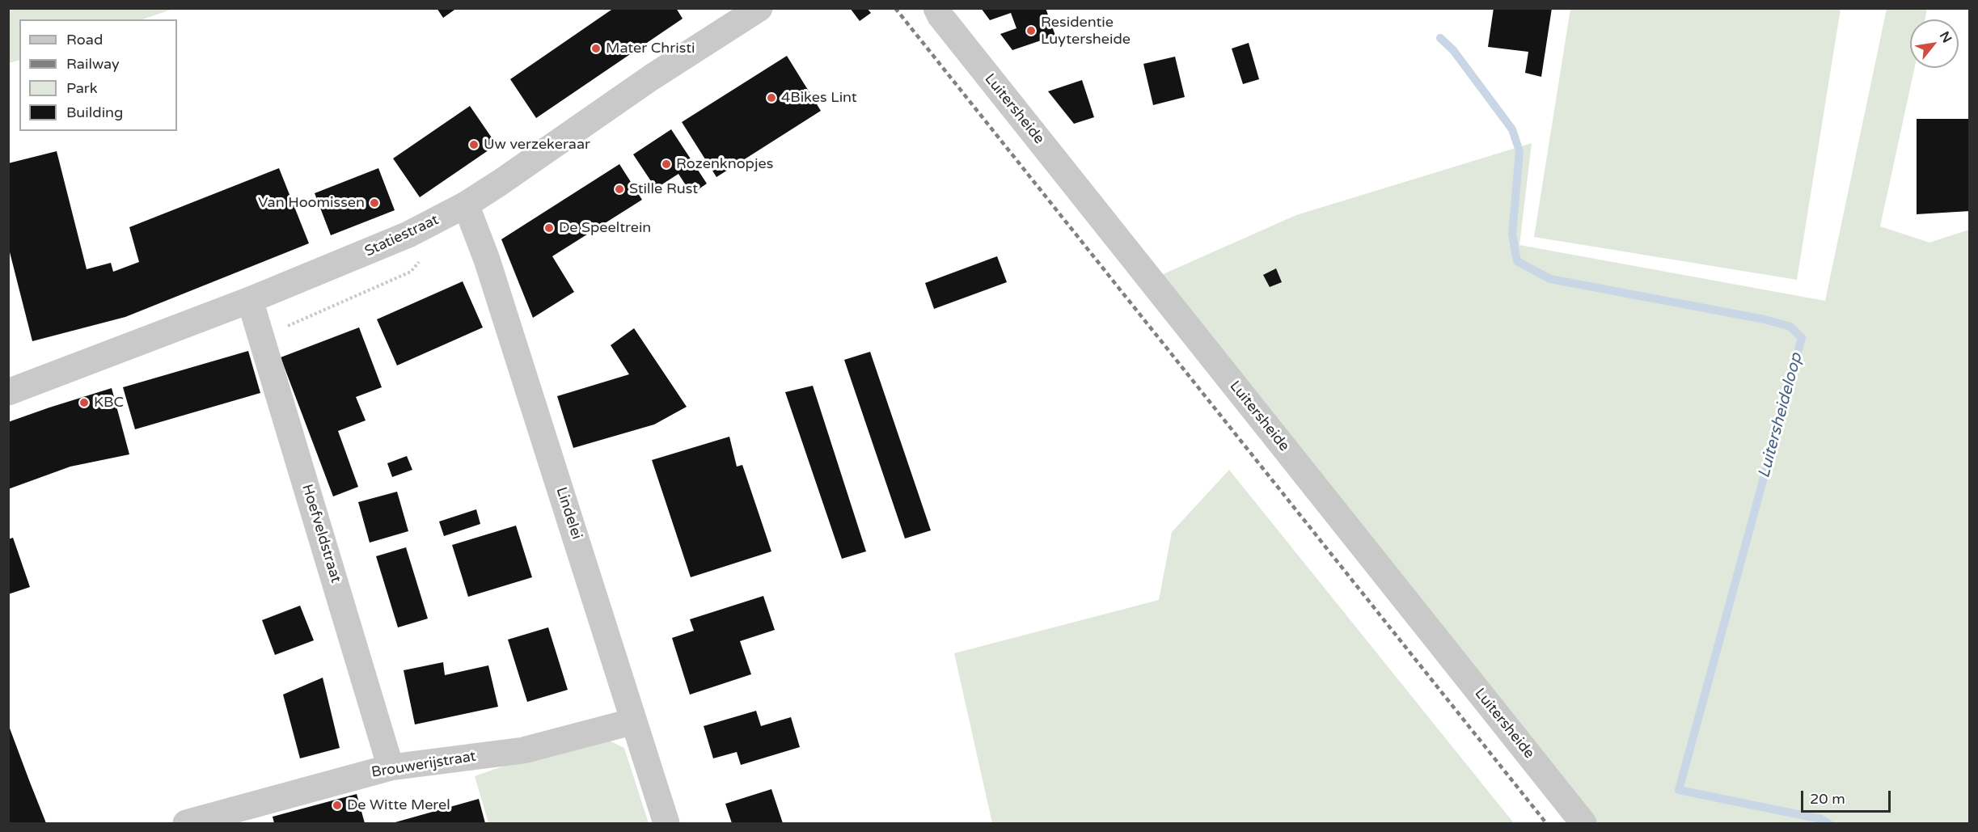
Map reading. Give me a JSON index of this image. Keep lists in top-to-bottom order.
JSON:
{
  "streets": {
    "street": [
      "Luitersheide",
      "Statiestraat",
      "Lindelei",
      "Hoefveldstraat",
      "Brouwerijstraat"
    ]
  },
  "crossings": [
    ["Statiestraat", "Lindelei"],
    ["Statiestraat", "Hoefveldstraat"],
    ["Lindelei", "Brouwerijstraat"],
    ["Hoefveldstraat", "Brouwerijstraat"]
  ],
  "water": ["Luitersheideloop"],
  "places": [
    "Residentie Luytersheide",
    "Mater Christi",
    "4Bikes Lint",
    "Uw verzekeraar",
    "Rozenknopjes",
    "Stille Rust",
    "Van Hoomissen",
    "De Speeltrein",
    "KBC",
    "De Witte Merel"
  ],
  "legend": [
    "Road",
    "Railway",
    "Park",
    "Building"
  ],
  "scale_bar": "20 m",
  "north": "top right"
}
